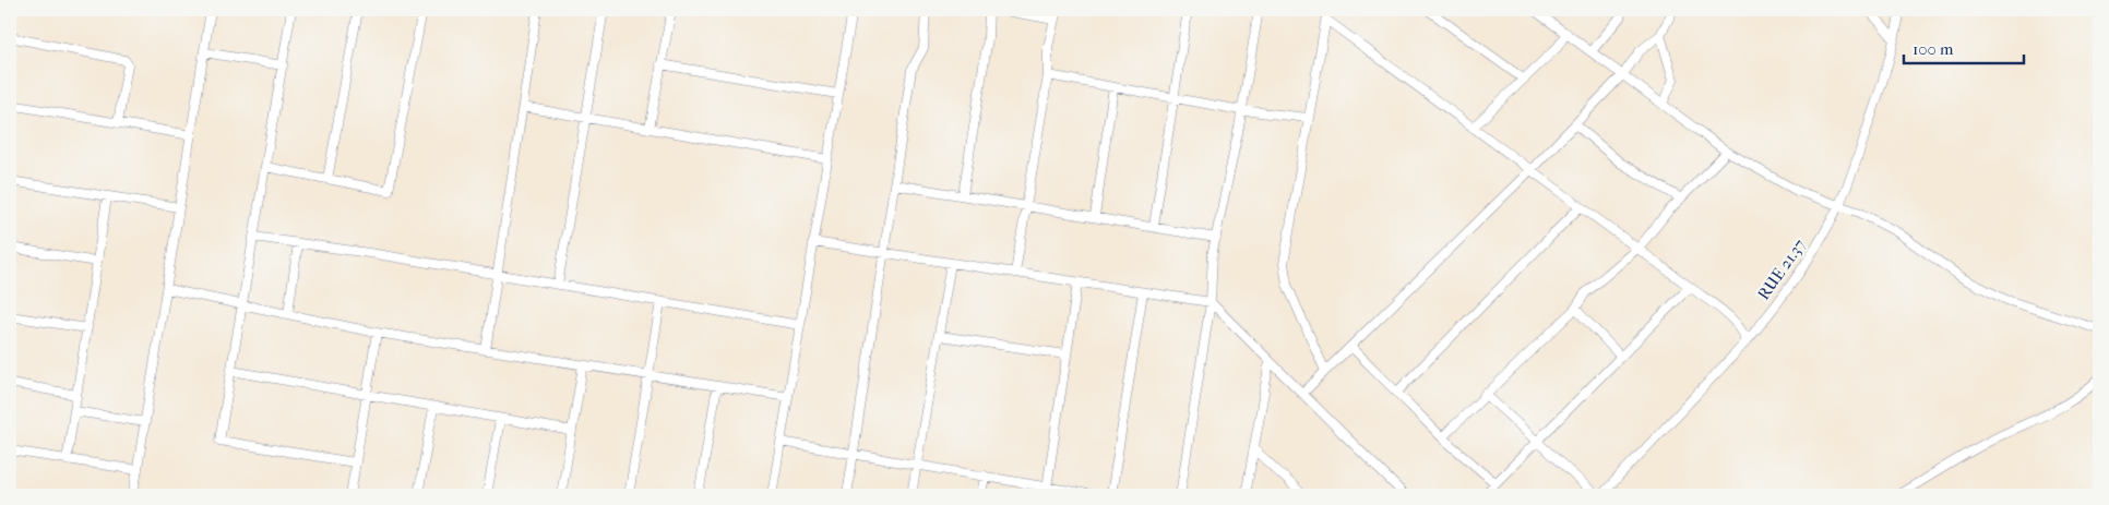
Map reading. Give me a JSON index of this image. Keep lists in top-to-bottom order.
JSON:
{
  "streets": {
    "street": ["RUE 21.37"]
  },
  "scale_bar": "100 m"
}
